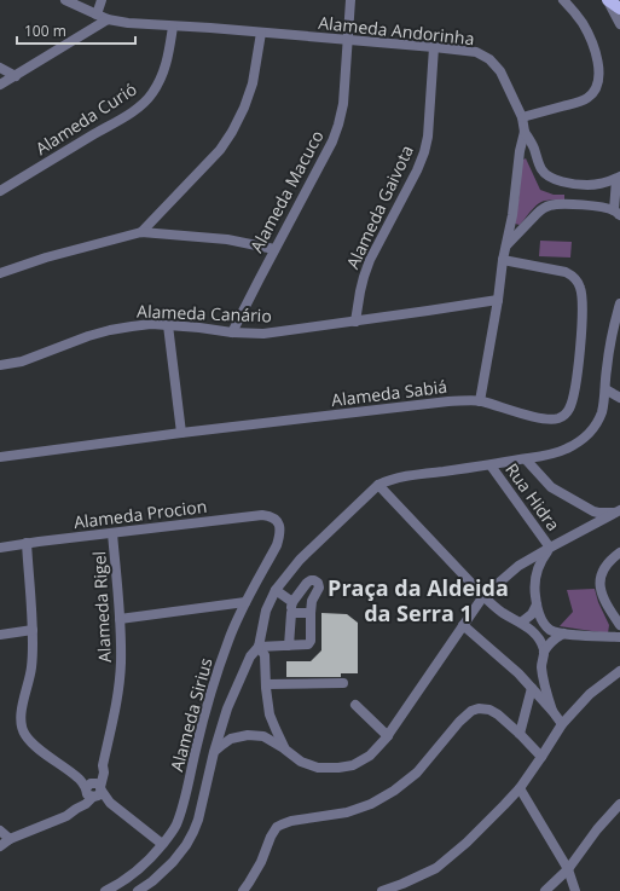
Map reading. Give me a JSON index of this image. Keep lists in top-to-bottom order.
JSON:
{
  "streets": {
    "street": [
      "Alameda Andorinha",
      "Alameda Curió",
      "Alameda Macuco",
      "Alameda Gaivota",
      "Alameda Canário",
      "Alameda Sabiá",
      "Rua Hidra",
      "Alameda Procion",
      "Alameda Rigel",
      "Alameda Sirius"
    ]
  },
  "crossings": [
    ["Alameda Andorinha", "Alameda Curió"],
    ["Alameda Andorinha", "Alameda Macuco"],
    ["Alameda Andorinha", "Alameda Gaivota"],
    ["Alameda Andorinha", "Alameda Canário"],
    ["Alameda Andorinha", "Alameda Sabiá"],
    ["Alameda Macuco", "Alameda Canário"],
    ["Alameda Gaivota", "Alameda Canário"],
    ["Alameda Procion", "Alameda Rigel"],
    ["Alameda Procion", "Alameda Sirius"]
  ],
  "districts": ["Praça da Aldeida da Serra 1"],
  "scale_bar": "100 m"
}
